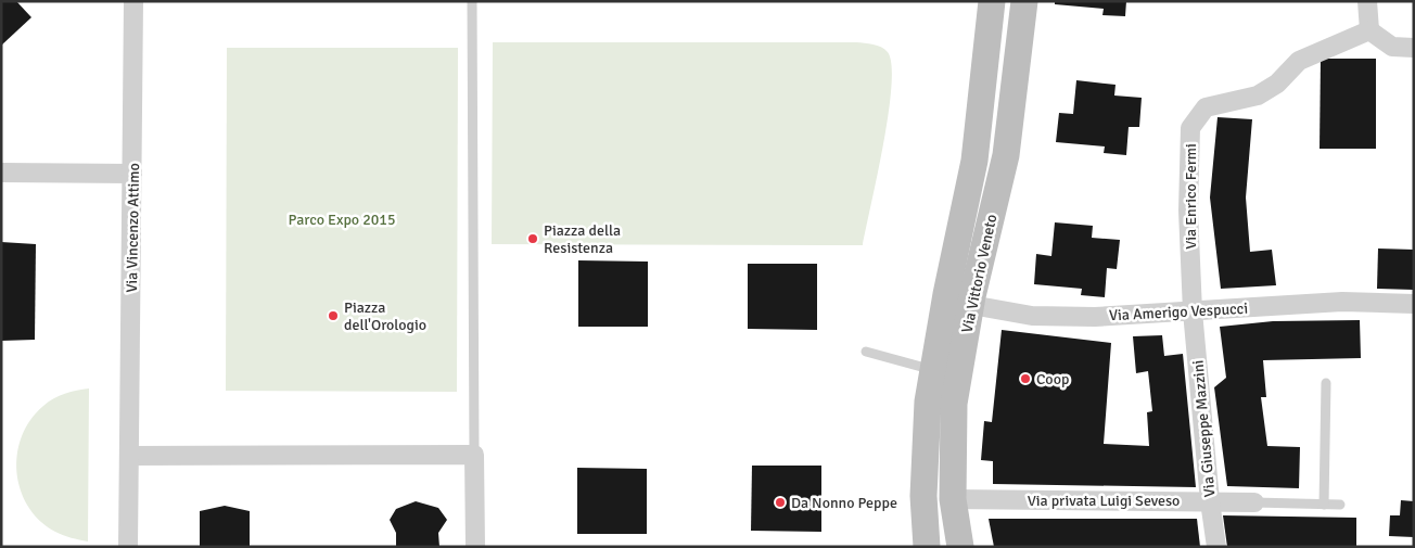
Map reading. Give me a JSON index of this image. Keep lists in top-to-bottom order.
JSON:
{
  "streets": {
    "street": [
      "Via Enrico Fermi",
      "Via Vincenzo Attimo",
      "Via Vittorio Veneto",
      "Via Amerigo Vespucci",
      "Via Giuseppe Mazzini",
      "Via privata Luigi Seveso"
    ]
  },
  "crossings": [
    ["Via Enrico Fermi", "Via Amerigo Vespucci"],
    ["Via Enrico Fermi", "Via Giuseppe Mazzini"],
    ["Via Vittorio Veneto", "Via Amerigo Vespucci"],
    ["Via Vittorio Veneto", "Via privata Luigi Seveso"],
    ["Via Amerigo Vespucci", "Via Giuseppe Mazzini"],
    ["Via Giuseppe Mazzini", "Via privata Luigi Seveso"]
  ],
  "parks": ["Parco Expo 2015"],
  "places": [
    "Piazza della Resistenza",
    "Piazza dell'Orologio",
    "Coop",
    "Da Nonno Peppe"
  ]
}
